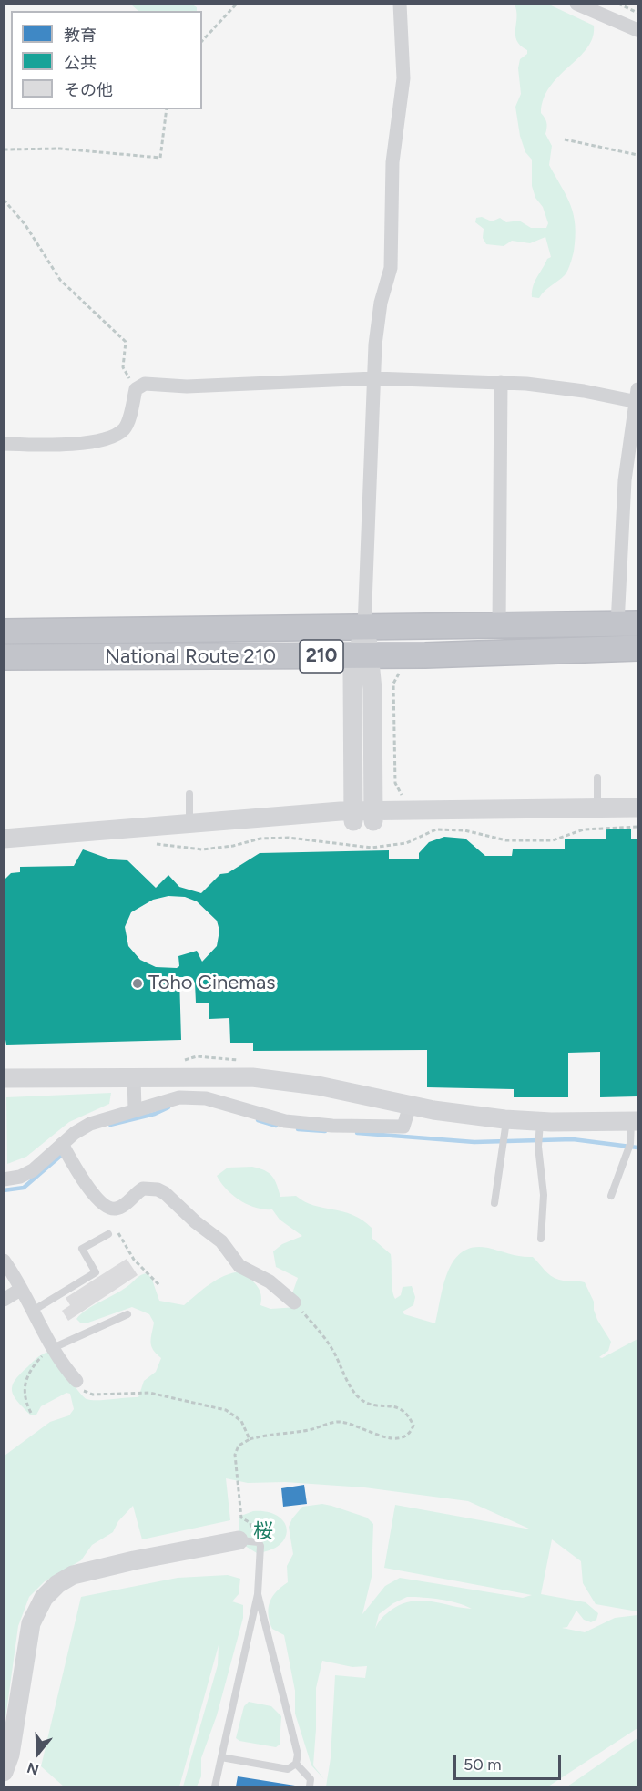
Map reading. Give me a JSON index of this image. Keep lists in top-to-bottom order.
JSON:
{
  "streets": {
    "highway": ["210", "National Route 210"]
  },
  "parks": ["桜"],
  "places": ["Toho Cinemas"],
  "legend": ["教育", "公共", "その他"],
  "scale_bar": "50 m",
  "north": "bottom"
}
